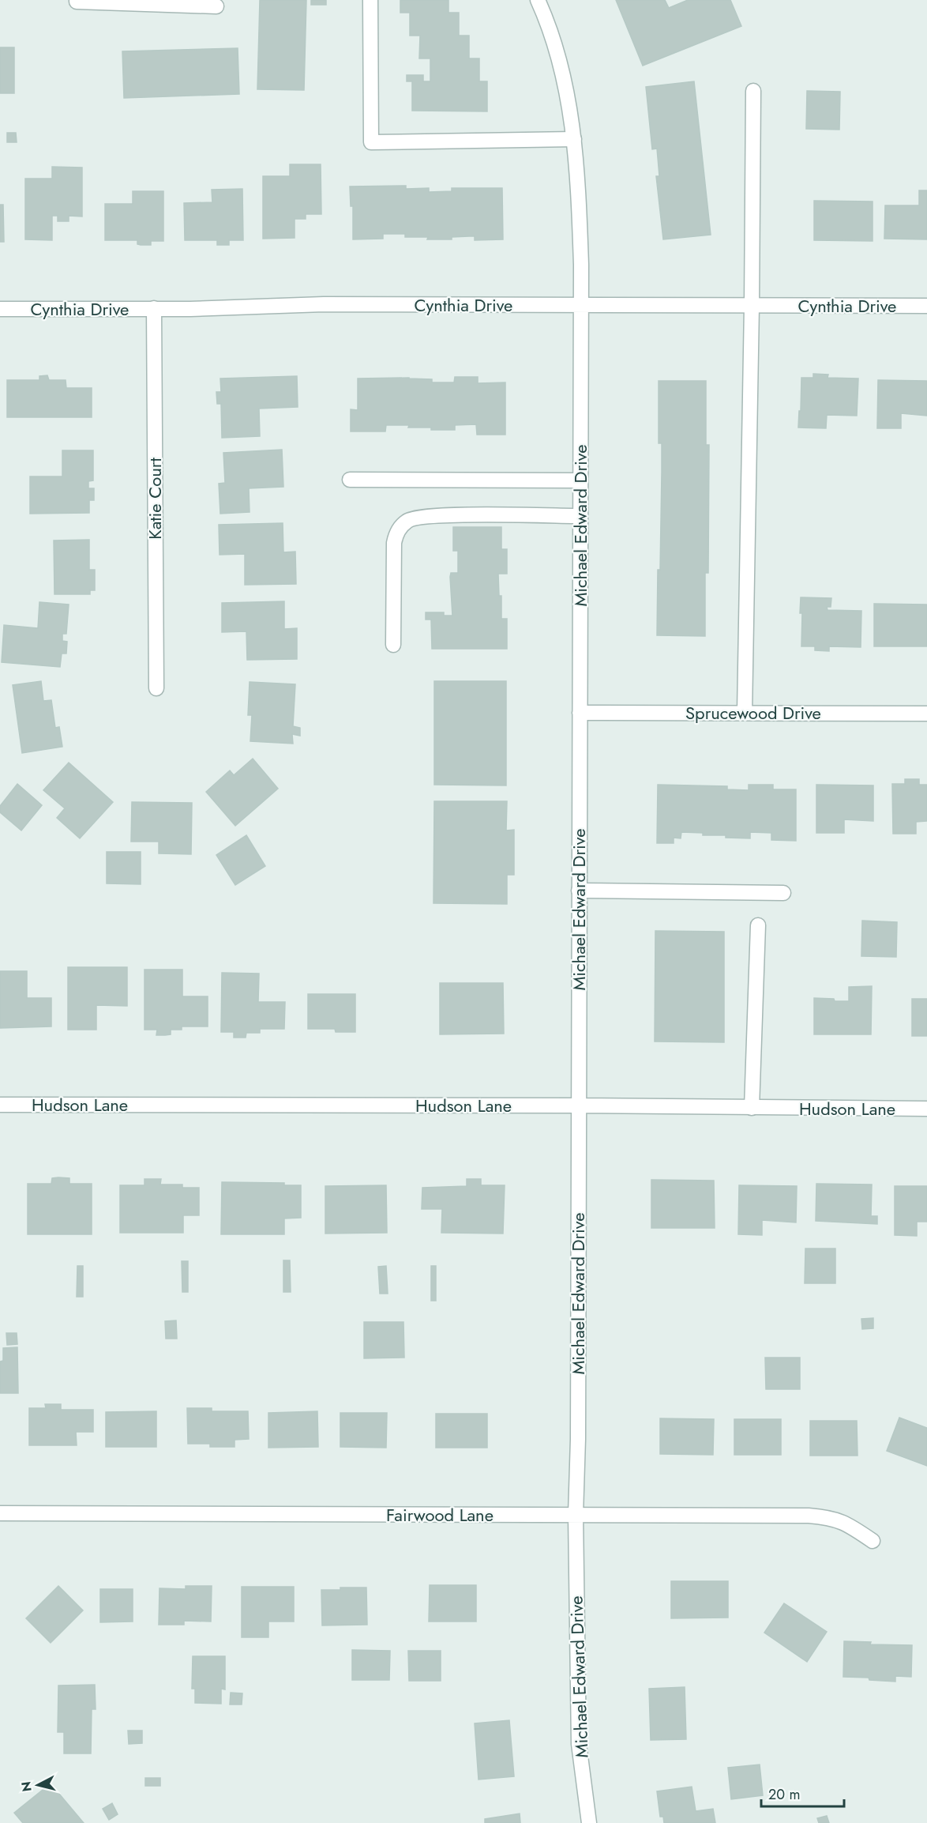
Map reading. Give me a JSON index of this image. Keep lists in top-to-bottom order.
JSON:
{
  "streets": {
    "street": [
      "Cynthia Drive",
      "Katie Court",
      "Michael Edward Drive",
      "Sprucewood Drive",
      "Hudson Lane",
      "Fairwood Lane"
    ]
  },
  "crossings": [
    ["Cynthia Drive", "Katie Court"],
    ["Cynthia Drive", "Michael Edward Drive"],
    ["Michael Edward Drive", "Sprucewood Drive"],
    ["Michael Edward Drive", "Hudson Lane"],
    ["Michael Edward Drive", "Fairwood Lane"]
  ],
  "scale_bar": "20 m",
  "north": "left"
}
